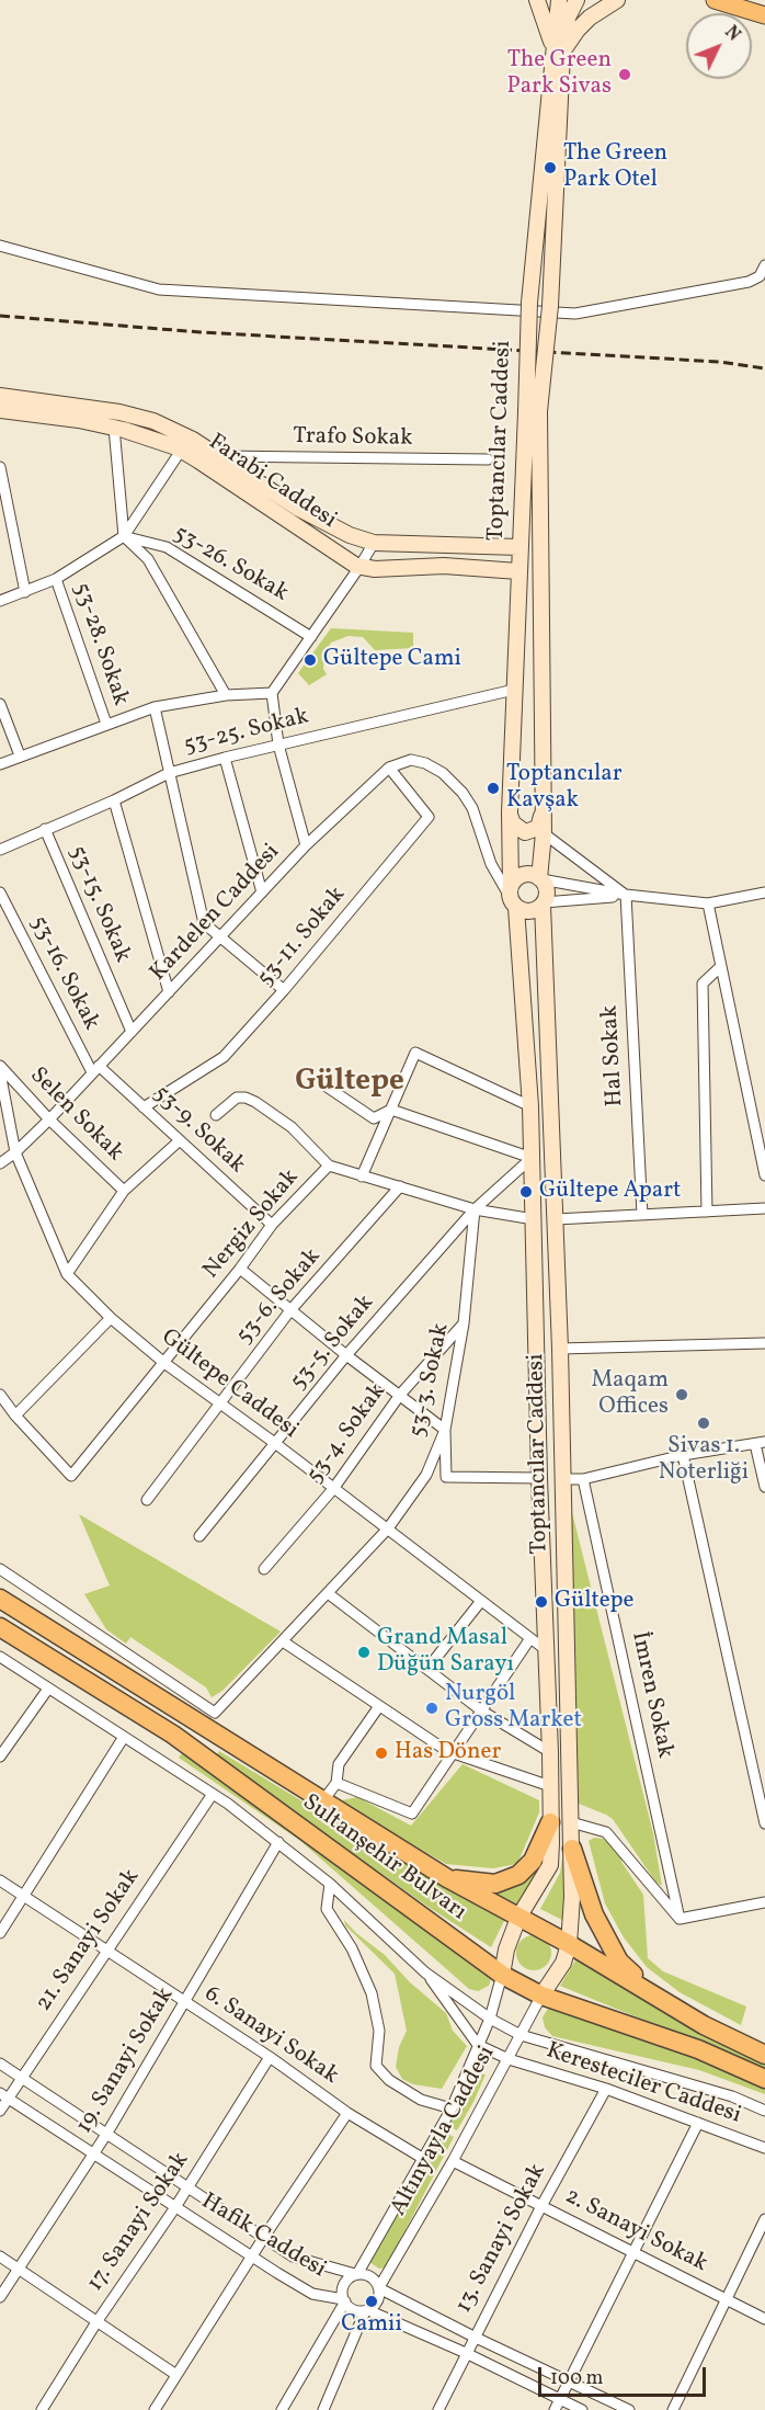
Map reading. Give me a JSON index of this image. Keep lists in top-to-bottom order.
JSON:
{
  "streets": {
    "highway": ["Sultanşehir Bulvarı"],
    "street": [
      "Trafo Sokak",
      "Toptancılar Caddesi",
      "Farabi Caddesi",
      "53-26. Sokak",
      "53-28. Sokak",
      "53-25. Sokak",
      "53-15. Sokak",
      "Kardelen Caddesi",
      "53-11. Sokak",
      "53-16. Sokak",
      "Hal Sokak",
      "Selen Sokak",
      "53-9. Sokak",
      "Nergiz Sokak",
      "53-6. Sokak",
      "53-5. Sokak",
      "53-3. Sokak",
      "Gültepe Caddesi",
      "53-4. Sokak",
      "İmren Sokak",
      "21. Sanayi Sokak",
      "6. Sanayi Sokak",
      "19. Sanayi Sokak",
      "Keresteciler Caddesi",
      "Altınyayla Caddesi",
      "17. Sanayi Sokak",
      "2. Sanayi Sokak",
      "Hafik Caddesi",
      "13. Sanayi Sokak"
    ]
  },
  "crossings": [
    ["Trafo Sokak", "Farabi Caddesi"],
    ["Toptancılar Caddesi", "Farabi Caddesi"],
    ["Toptancılar Caddesi", "53-25. Sokak"],
    ["Toptancılar Caddesi", "Nergiz Sokak"],
    ["Toptancılar Caddesi", "Gültepe Caddesi"],
    ["Toptancılar Caddesi", "Sultanşehir Bulvarı"],
    ["Toptancılar Caddesi", "Altınyayla Caddesi"],
    ["53-25. Sokak", "53-15. Sokak"],
    ["53-25. Sokak", "Kardelen Caddesi"],
    ["53-15. Sokak", "Kardelen Caddesi"],
    ["Kardelen Caddesi", "53-16. Sokak"],
    ["Kardelen Caddesi", "Selen Sokak"],
    ["Kardelen Caddesi", "53-9. Sokak"],
    ["Kardelen Caddesi", "Gültepe Caddesi"],
    ["53-11. Sokak", "53-9. Sokak"],
    ["53-16. Sokak", "53-9. Sokak"],
    ["53-9. Sokak", "Nergiz Sokak"],
    ["Nergiz Sokak", "53-6. Sokak"],
    ["Nergiz Sokak", "53-5. Sokak"],
    ["Nergiz Sokak", "53-3. Sokak"],
    ["Nergiz Sokak", "Gültepe Caddesi"],
    ["53-6. Sokak", "Gültepe Caddesi"],
    ["53-5. Sokak", "53-3. Sokak"],
    ["53-5. Sokak", "Gültepe Caddesi"],
    ["53-3. Sokak", "Gültepe Caddesi"],
    ["53-3. Sokak", "53-4. Sokak"],
    ["Gültepe Caddesi", "53-4. Sokak"],
    ["Sultanşehir Bulvarı", "Altınyayla Caddesi"],
    ["21. Sanayi Sokak", "6. Sanayi Sokak"],
    ["21. Sanayi Sokak", "Hafik Caddesi"],
    ["6. Sanayi Sokak", "19. Sanayi Sokak"],
    ["6. Sanayi Sokak", "Altınyayla Caddesi"],
    ["6. Sanayi Sokak", "17. Sanayi Sokak"],
    ["19. Sanayi Sokak", "Hafik Caddesi"],
    ["Keresteciler Caddesi", "Altınyayla Caddesi"],
    ["Keresteciler Caddesi", "13. Sanayi Sokak"],
    ["Altınyayla Caddesi", "2. Sanayi Sokak"],
    ["Altınyayla Caddesi", "Hafik Caddesi"],
    ["17. Sanayi Sokak", "Hafik Caddesi"],
    ["2. Sanayi Sokak", "13. Sanayi Sokak"]
  ],
  "districts": ["Gültepe"],
  "places": [
    "The Green Park Sivas",
    "The Green Park Otel",
    "Gültepe Cami",
    "Toptancılar Kavşak",
    "Gültepe Apart",
    "Maqam Offices",
    "Sivas 1. Noterliği",
    "Gültepe",
    "Grand Masal Düğün Sarayı",
    "Nurgöl Gross Market",
    "Has Döner",
    "Camii"
  ],
  "scale_bar": "100 m",
  "north": "top right"
}
